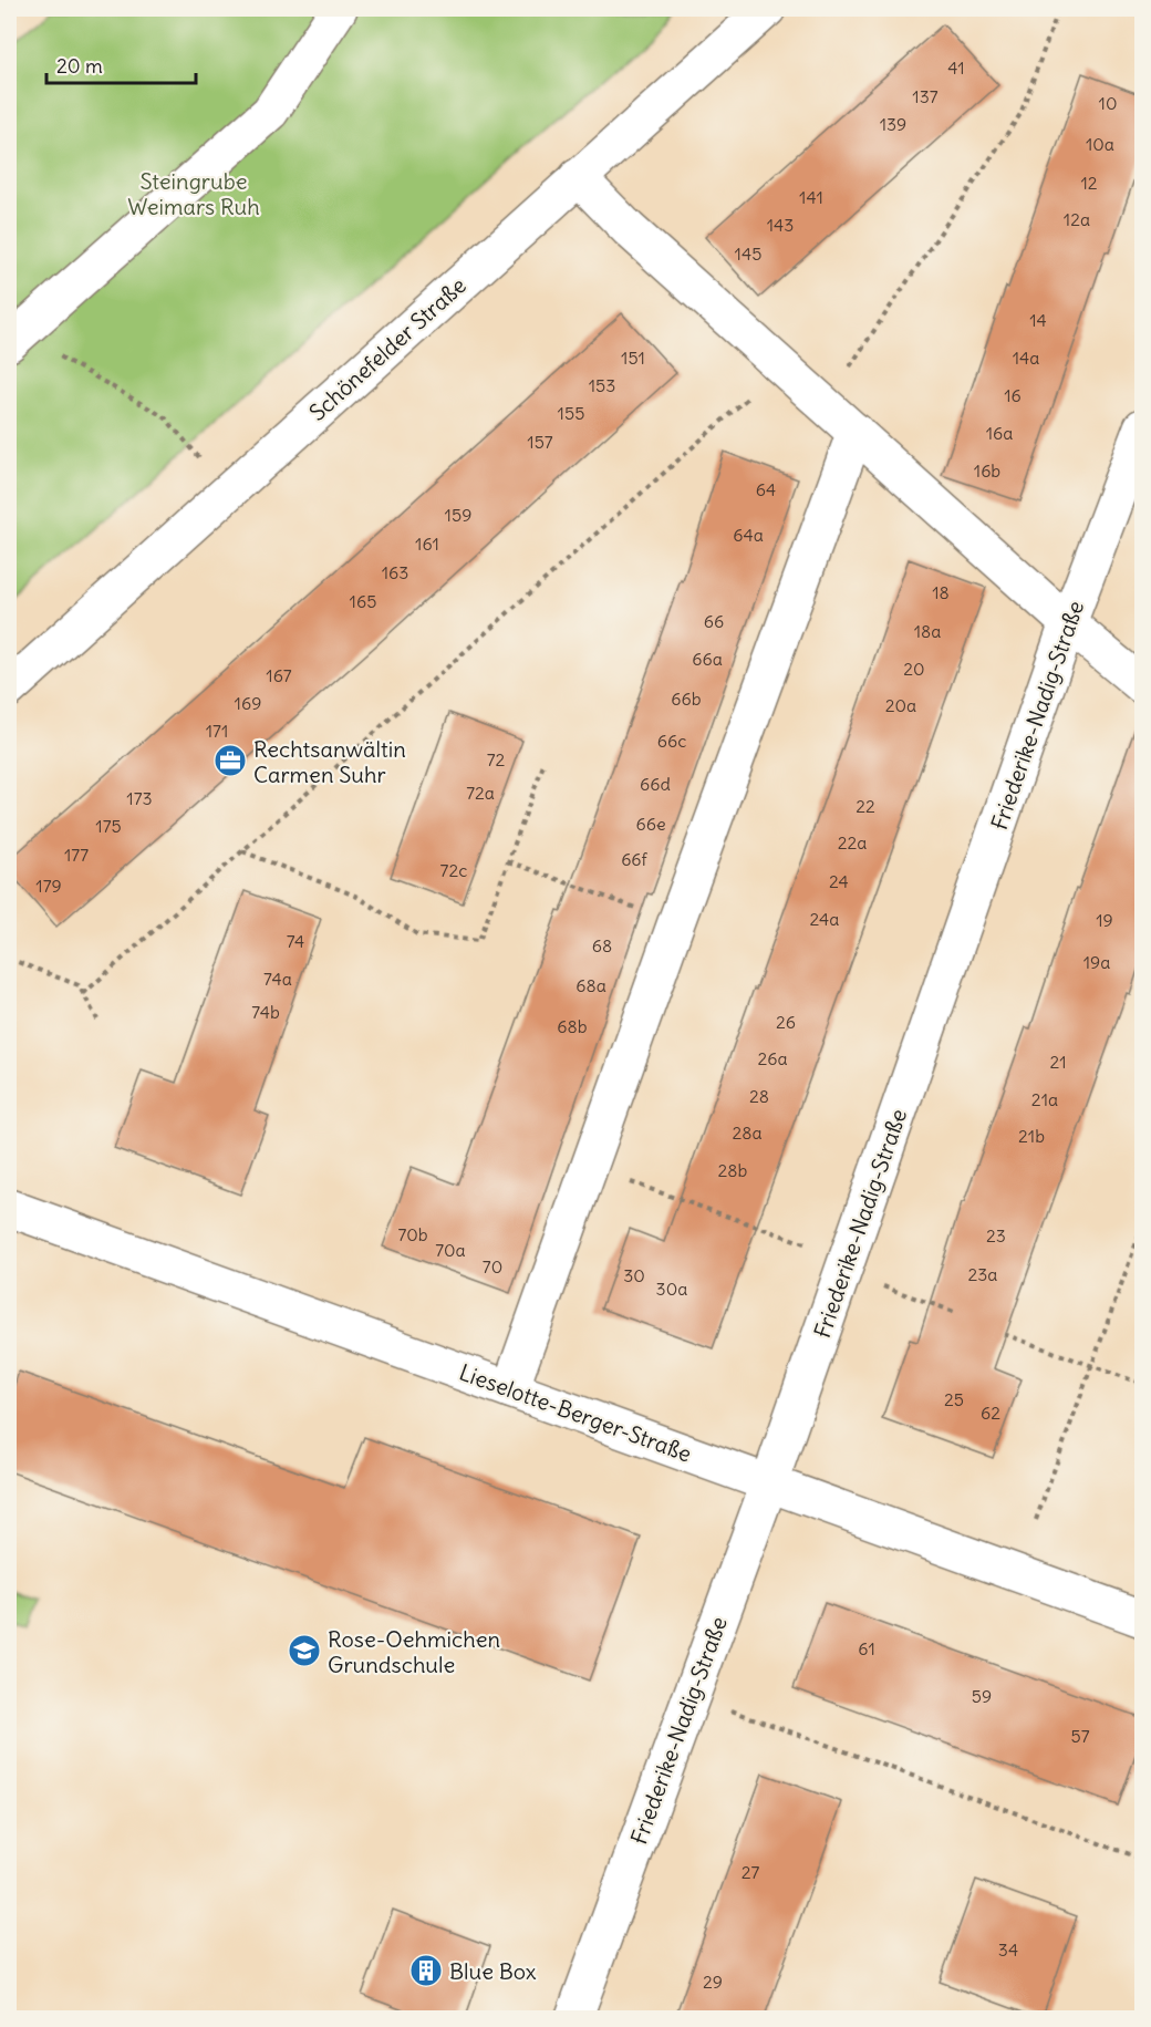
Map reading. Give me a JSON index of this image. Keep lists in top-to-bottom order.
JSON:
{
  "streets": {
    "street": ["Schönefelder Straße", "Friederike-Nadig-Straße", "Lieselotte-Berger-Straße"]
  },
  "crossings": [
    ["Friederike-Nadig-Straße", "Lieselotte-Berger-Straße"]
  ],
  "parks": ["Steingrube Weimars Ruh"],
  "places": {
    "office": ["Rechtsanwältin Carmen Suhr"],
    "school or university": ["Rose-Oehmichen Grundschule"],
    "building": ["Blue Box"]
  },
  "house_numbers": [
    "41",
    "137",
    "10",
    "139",
    "10a",
    "12",
    "141",
    "12a",
    "143",
    "145",
    "14",
    "151",
    "14a",
    "153",
    "16",
    "155",
    "16a",
    "157",
    "16b",
    "64",
    "159",
    "64a",
    "161",
    "163",
    "18",
    "165",
    "66",
    "18a",
    "66a",
    "20",
    "167",
    "66b",
    "169",
    "20a",
    "171",
    "66c",
    "72",
    "66d",
    "72a",
    "173",
    "22",
    "66e",
    "175",
    "22a",
    "177",
    "66f",
    "72c",
    "24",
    "179",
    "24a",
    "19",
    "74",
    "68",
    "19a",
    "74a",
    "68a",
    "74b",
    "26",
    "68b",
    "26a",
    "21",
    "28",
    "21a",
    "28a",
    "21b",
    "28b",
    "70b",
    "23",
    "70a",
    "70",
    "23a",
    "30",
    "30a",
    "25",
    "62",
    "61",
    "59",
    "57",
    "27",
    "34",
    "29"
  ],
  "scale_bar": "20 m"
}
